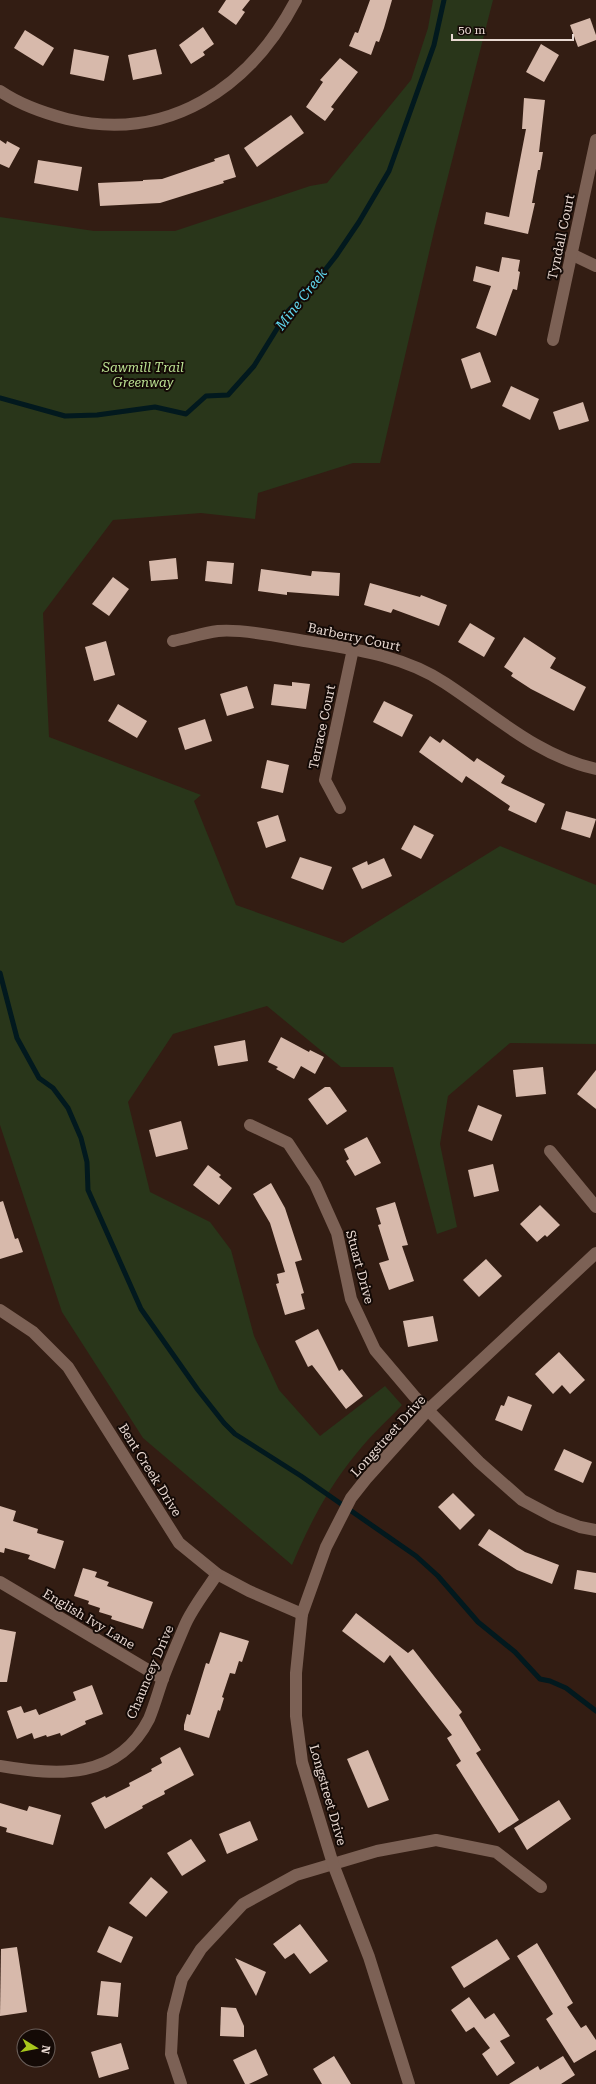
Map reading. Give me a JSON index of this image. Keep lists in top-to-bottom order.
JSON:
{
  "streets": {
    "street": [
      "Tyndall Court",
      "Barberry Court",
      "Terrace Court",
      "Stuart Drive",
      "Longstreet Drive",
      "Bent Creek Drive",
      "English Ivy Lane",
      "Chauncey Drive"
    ]
  },
  "crossings": [
    ["Barberry Court", "Terrace Court"],
    ["Stuart Drive", "Longstreet Drive"],
    ["Longstreet Drive", "Bent Creek Drive"],
    ["Bent Creek Drive", "Chauncey Drive"],
    ["English Ivy Lane", "Chauncey Drive"]
  ],
  "water": ["Mine Creek"],
  "parks": ["Sawmill Trail Greenway"],
  "scale_bar": "50 m",
  "north": "right"
}
